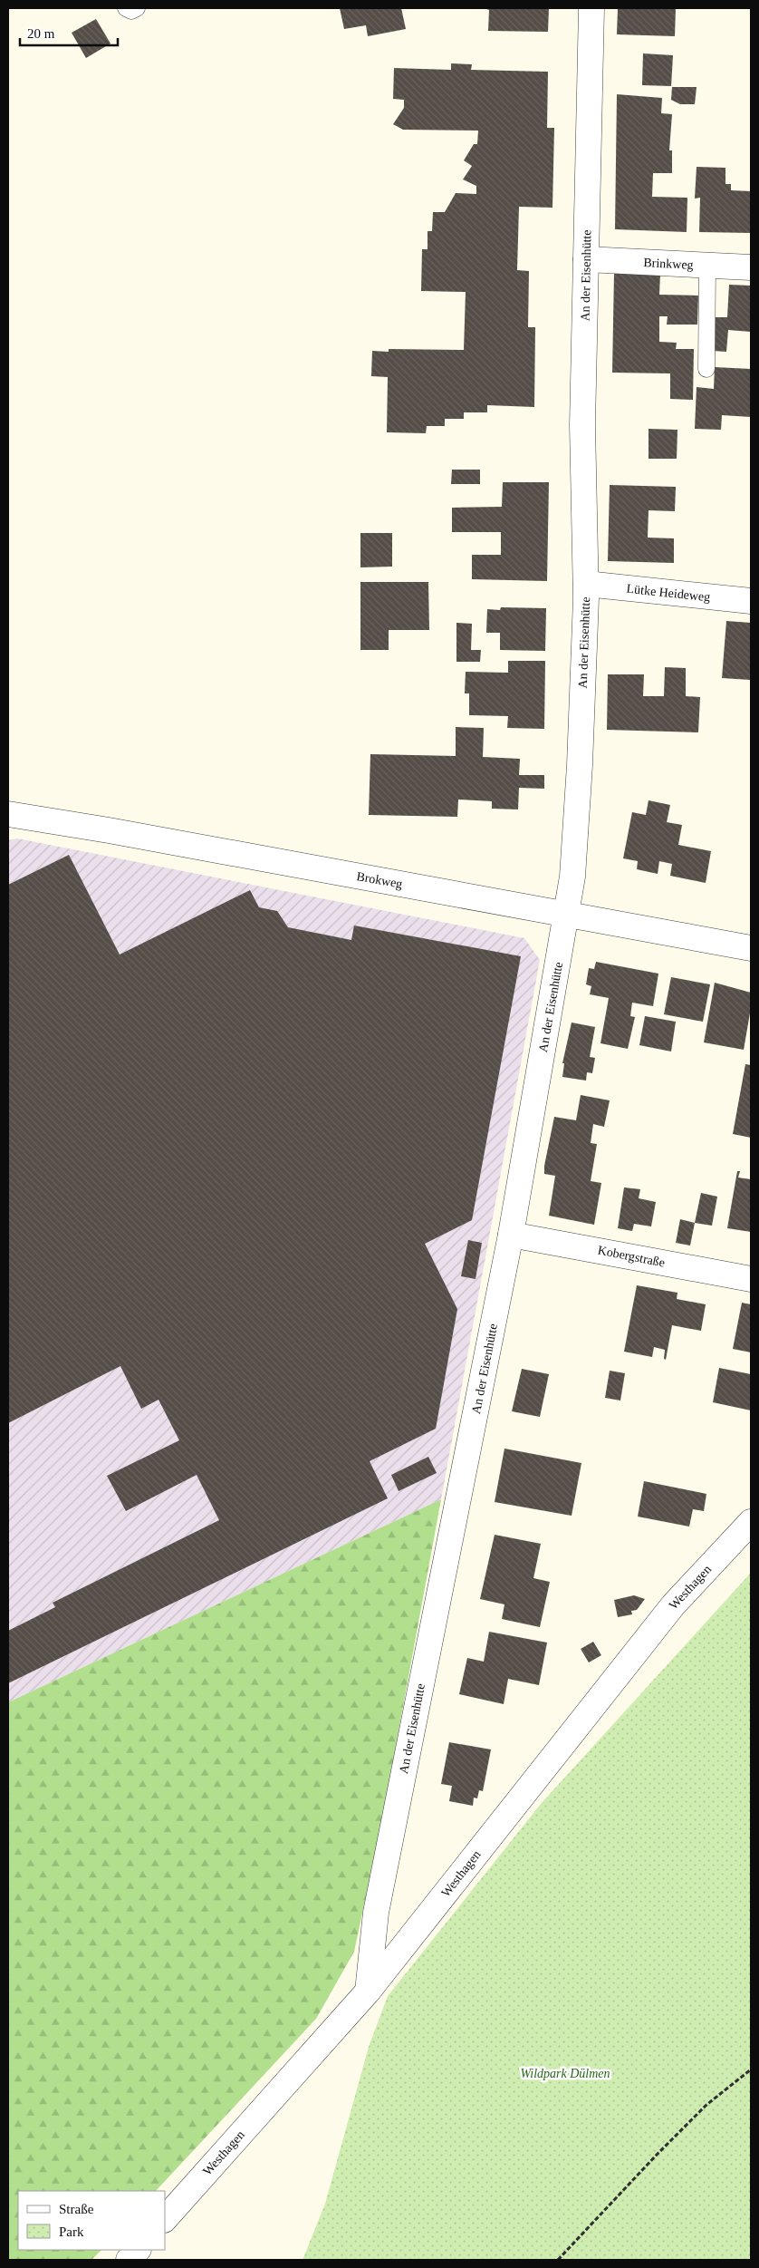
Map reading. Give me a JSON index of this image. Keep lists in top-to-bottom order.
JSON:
{
  "streets": {
    "street": [
      "Brinkweg",
      "An der Eisenhütte",
      "Lütke Heideweg",
      "Brokweg",
      "Kobergstraße",
      "Westhagen"
    ]
  },
  "crossings": [
    ["Brinkweg", "An der Eisenhütte"],
    ["An der Eisenhütte", "Lütke Heideweg"],
    ["An der Eisenhütte", "Brokweg"],
    ["An der Eisenhütte", "Kobergstraße"],
    ["An der Eisenhütte", "Westhagen"]
  ],
  "parks": ["Wildpark Dülmen"],
  "legend": ["Straße", "Park"],
  "scale_bar": "20 m"
}
